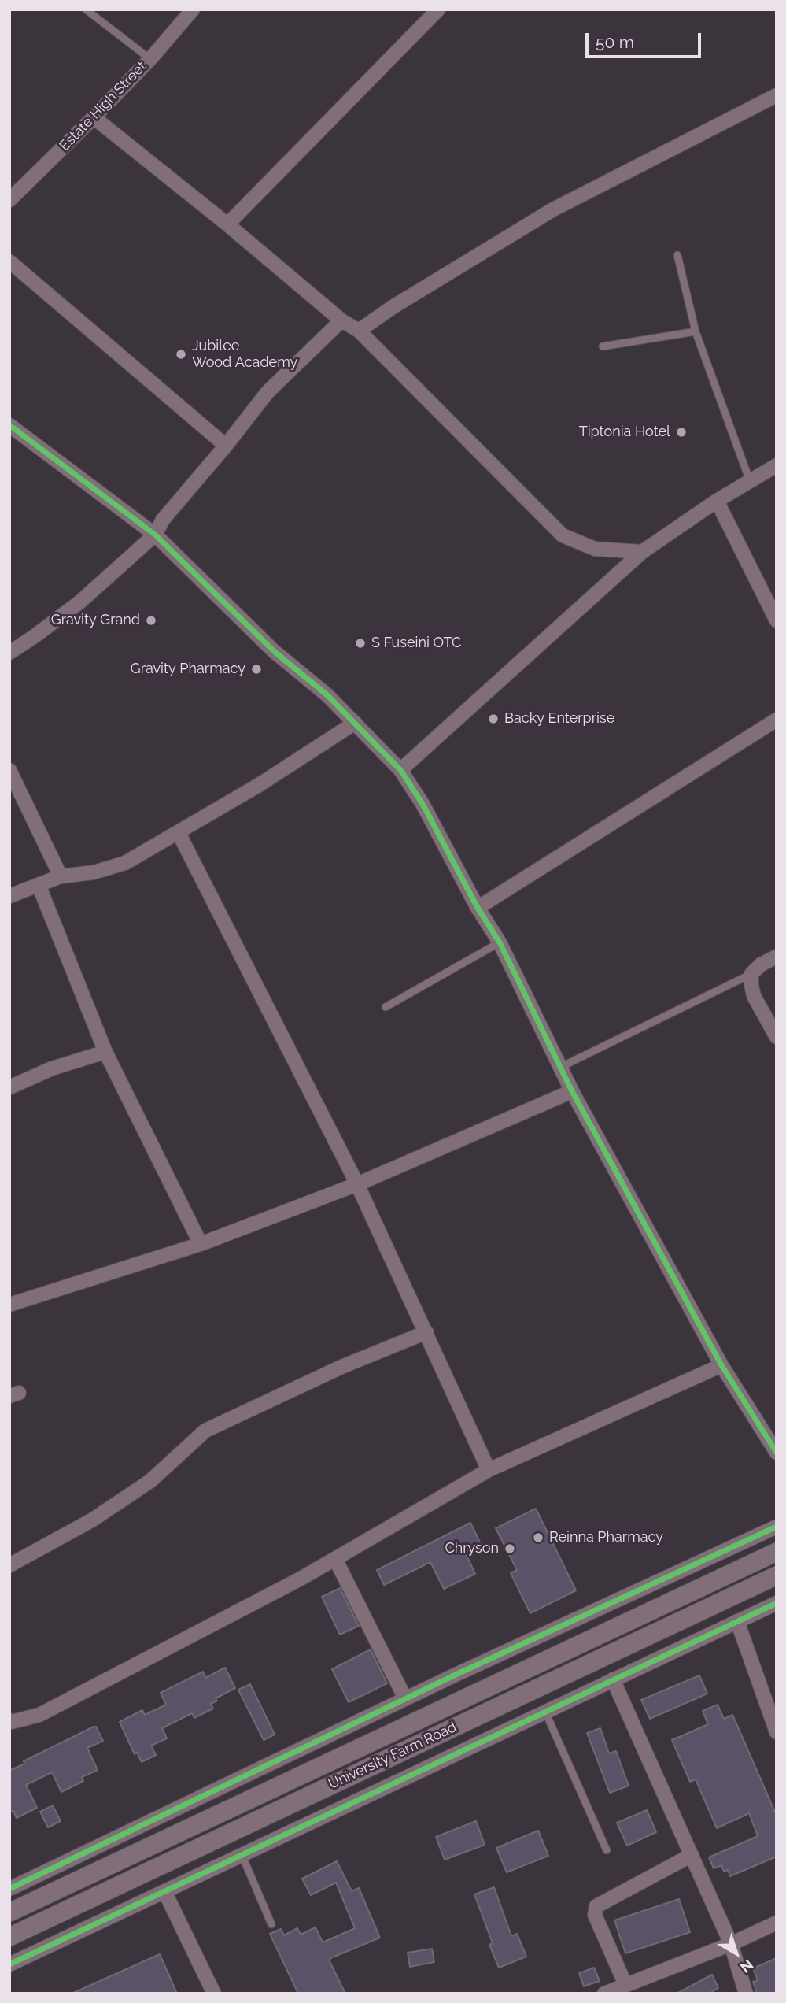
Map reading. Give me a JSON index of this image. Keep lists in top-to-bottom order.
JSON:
{
  "streets": {
    "street": ["Estate High Street", "University Farm Road"]
  },
  "places": [
    "Jubilee Wood Academy",
    "Tiptonia Hotel",
    "Gravity Grand",
    "S Fuseini OTC",
    "Gravity Pharmacy",
    "Backy Enterprise",
    "Reinna Pharmacy",
    "Chryson"
  ],
  "scale_bar": "50 m",
  "north": "bottom right"
}
